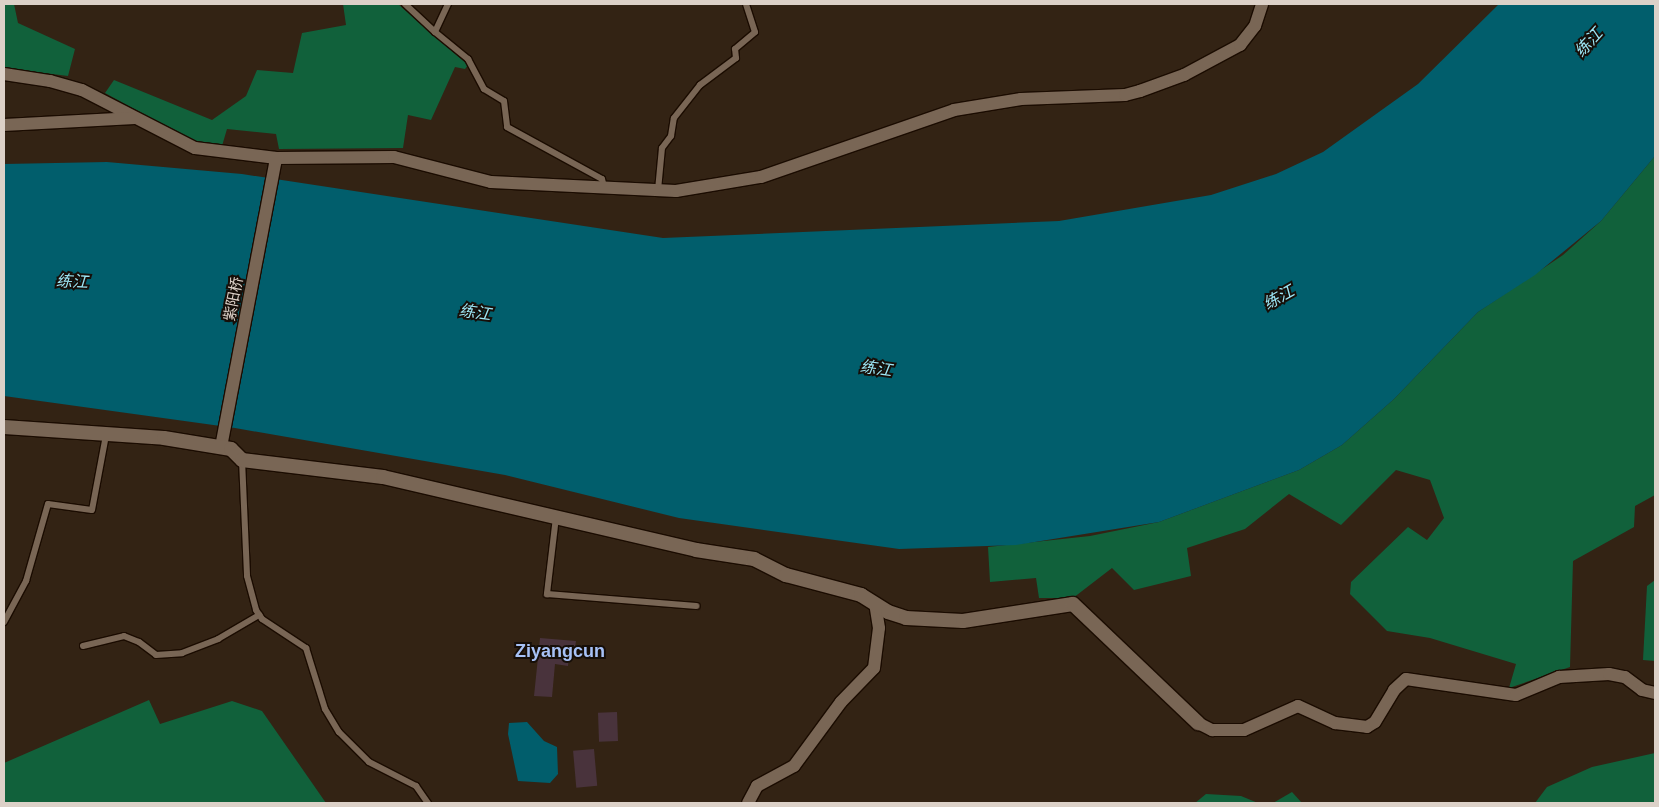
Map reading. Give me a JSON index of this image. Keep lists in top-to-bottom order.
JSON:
{
  "streets": {
    "street": ["紫阳桥"]
  },
  "districts": ["Ziyangcun"],
  "water": ["练江"]
}
